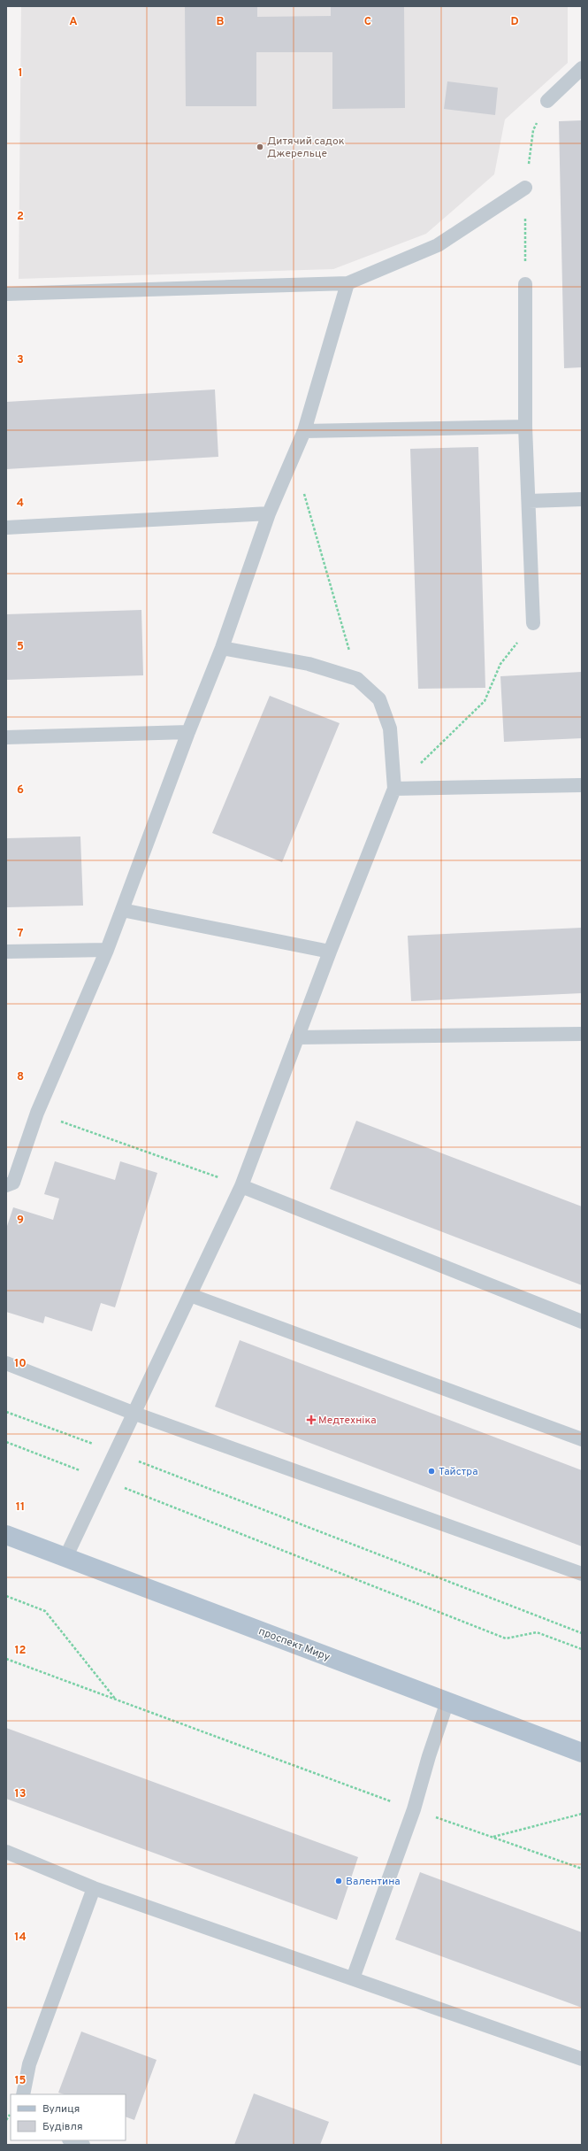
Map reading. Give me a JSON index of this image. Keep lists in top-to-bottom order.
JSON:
{
  "streets": {
    "main road": ["проспект Миру"]
  },
  "places": {
    "other": ["Дитячий садок Джерельце", "Тайстра", "Валентина"],
    "health": ["Медтехніка"]
  },
  "legend": ["Вулиця", "Будівля"],
  "grid": {
    "columns": [
      "A",
      "B",
      "C",
      "D"
    ],
    "rows": [
      "1",
      "2",
      "3",
      "4",
      "5",
      "6",
      "7",
      "8",
      "9",
      "10",
      "11",
      "12",
      "13",
      "14",
      "15"
    ]
  }
}
